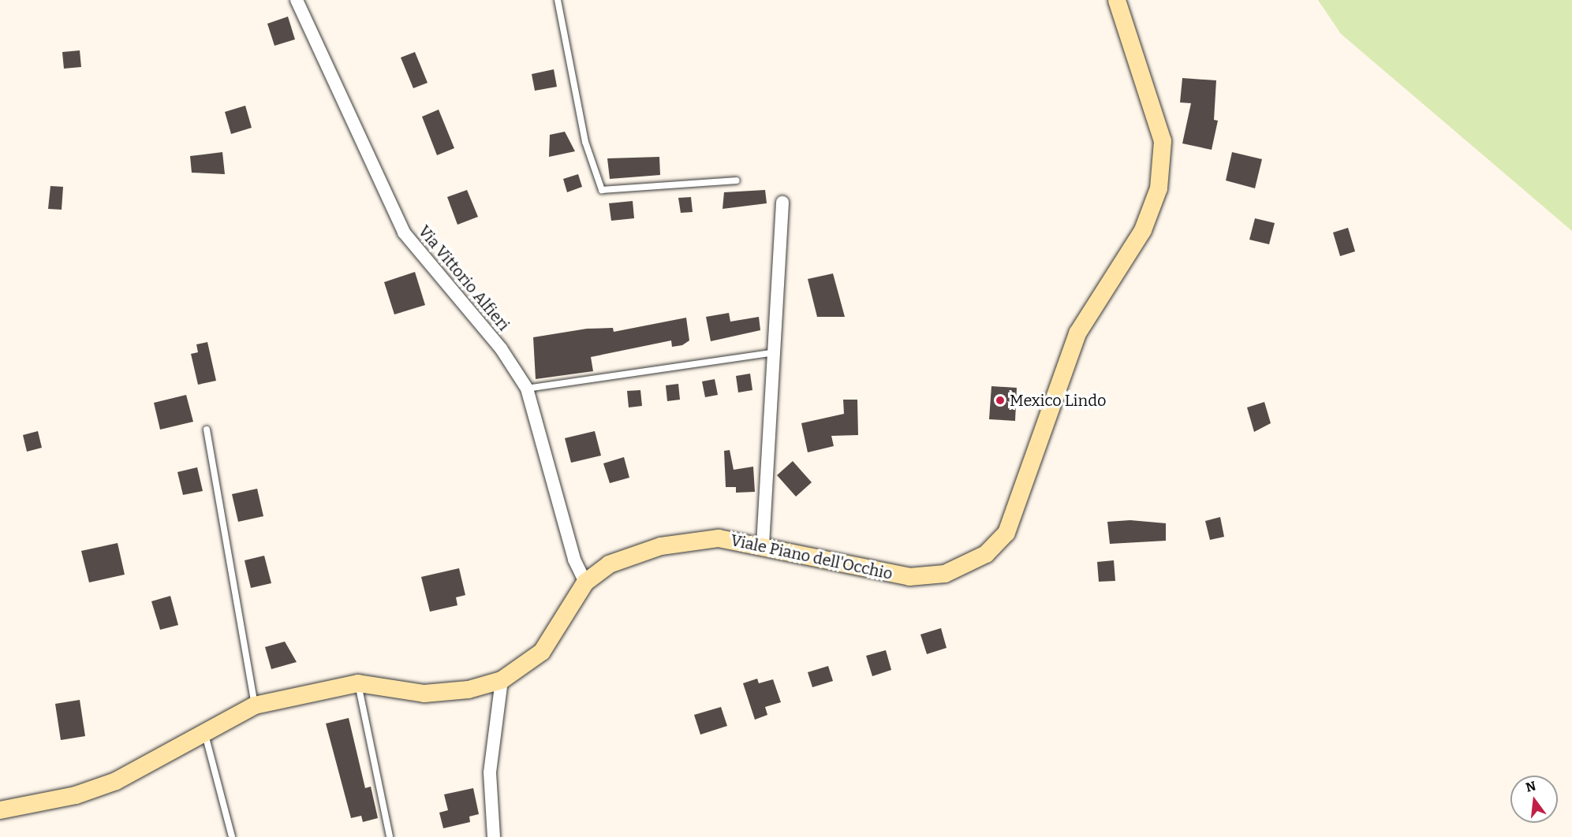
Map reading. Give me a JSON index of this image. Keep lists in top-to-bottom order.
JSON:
{
  "streets": {
    "main road": ["Viale Piano dell'Occhio"],
    "street": ["Via Vittorio Alfieri"]
  },
  "crossings": [
    ["Via Vittorio Alfieri", "Viale Piano dell'Occhio"]
  ],
  "places": ["Mexico Lindo"],
  "north": "top"
}
